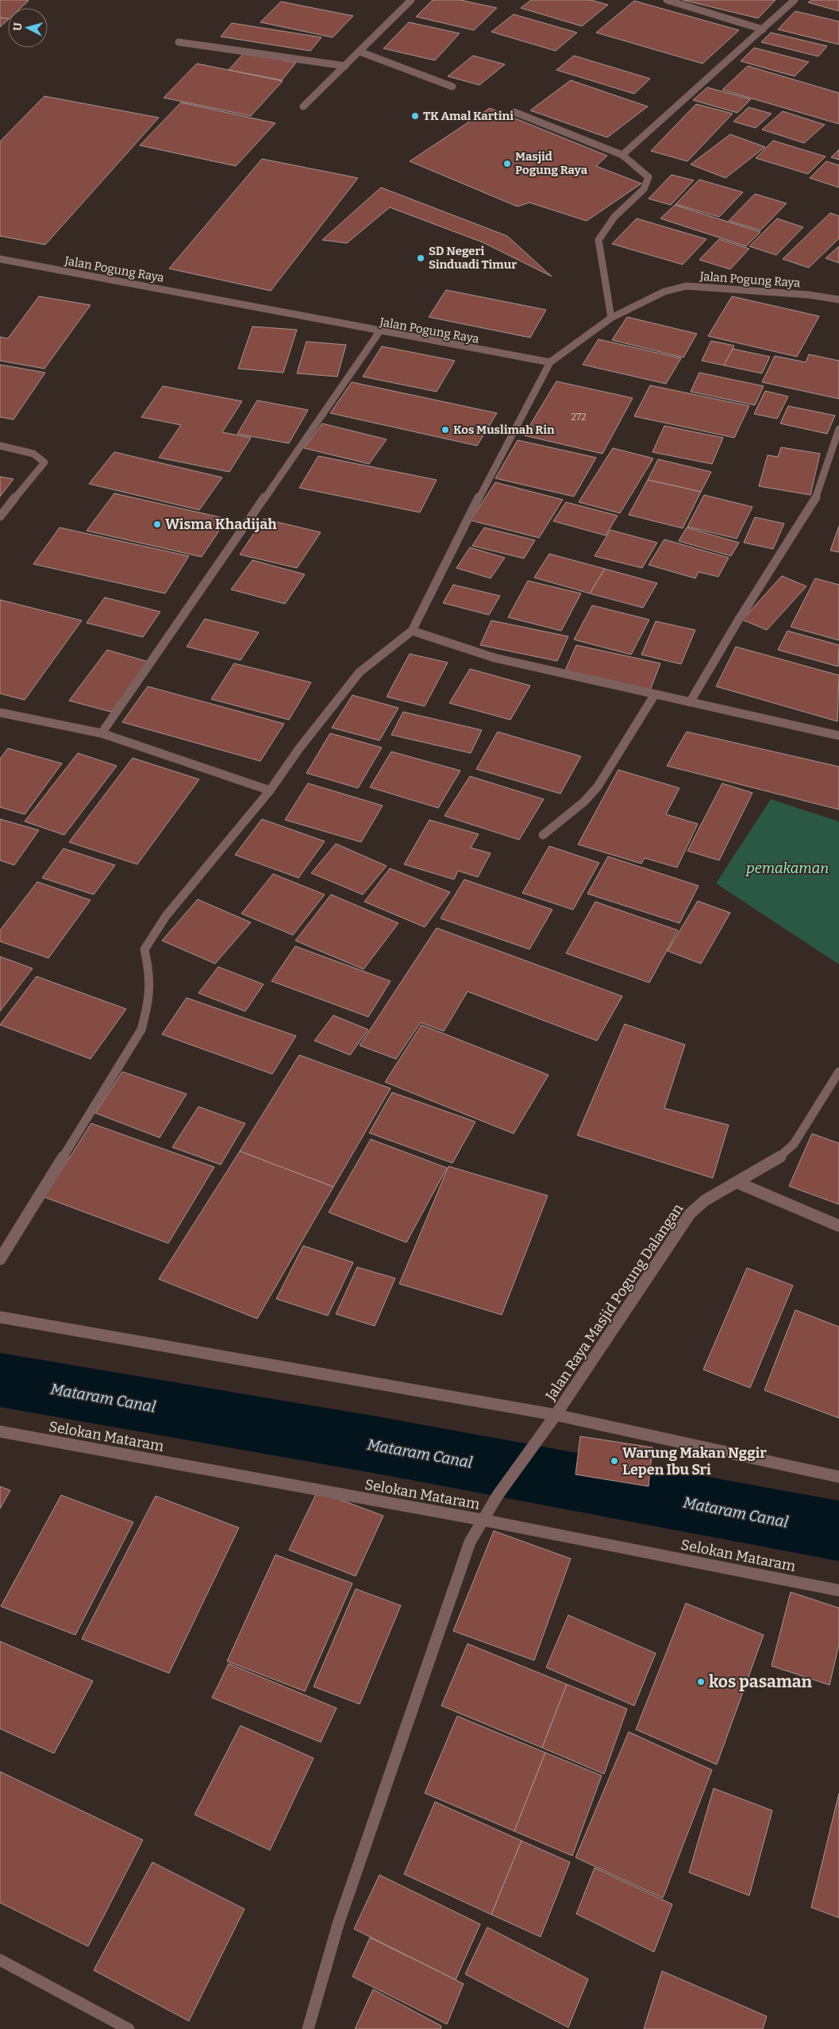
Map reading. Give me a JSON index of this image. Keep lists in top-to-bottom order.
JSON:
{
  "streets": {
    "street": ["Jalan Pogung Raya", "Jalan Raya Masjid Pogung Dalangan", "Selokan Mataram"]
  },
  "crossings": [
    ["Jalan Raya Masjid Pogung Dalangan", "Selokan Mataram"]
  ],
  "water": ["Mataram Canal"],
  "parks": ["pemakaman"],
  "places": [
    "TK Amal Kartini",
    "Masjid Pogung Raya",
    "SD Negeri Sinduadi Timur",
    "Kos Muslimah Rin",
    "Wisma Khadijah",
    "Warung Makan Nggir Lepen Ibu Sri",
    "kos pasaman"
  ],
  "house_numbers": ["272"],
  "north": "left"
}
